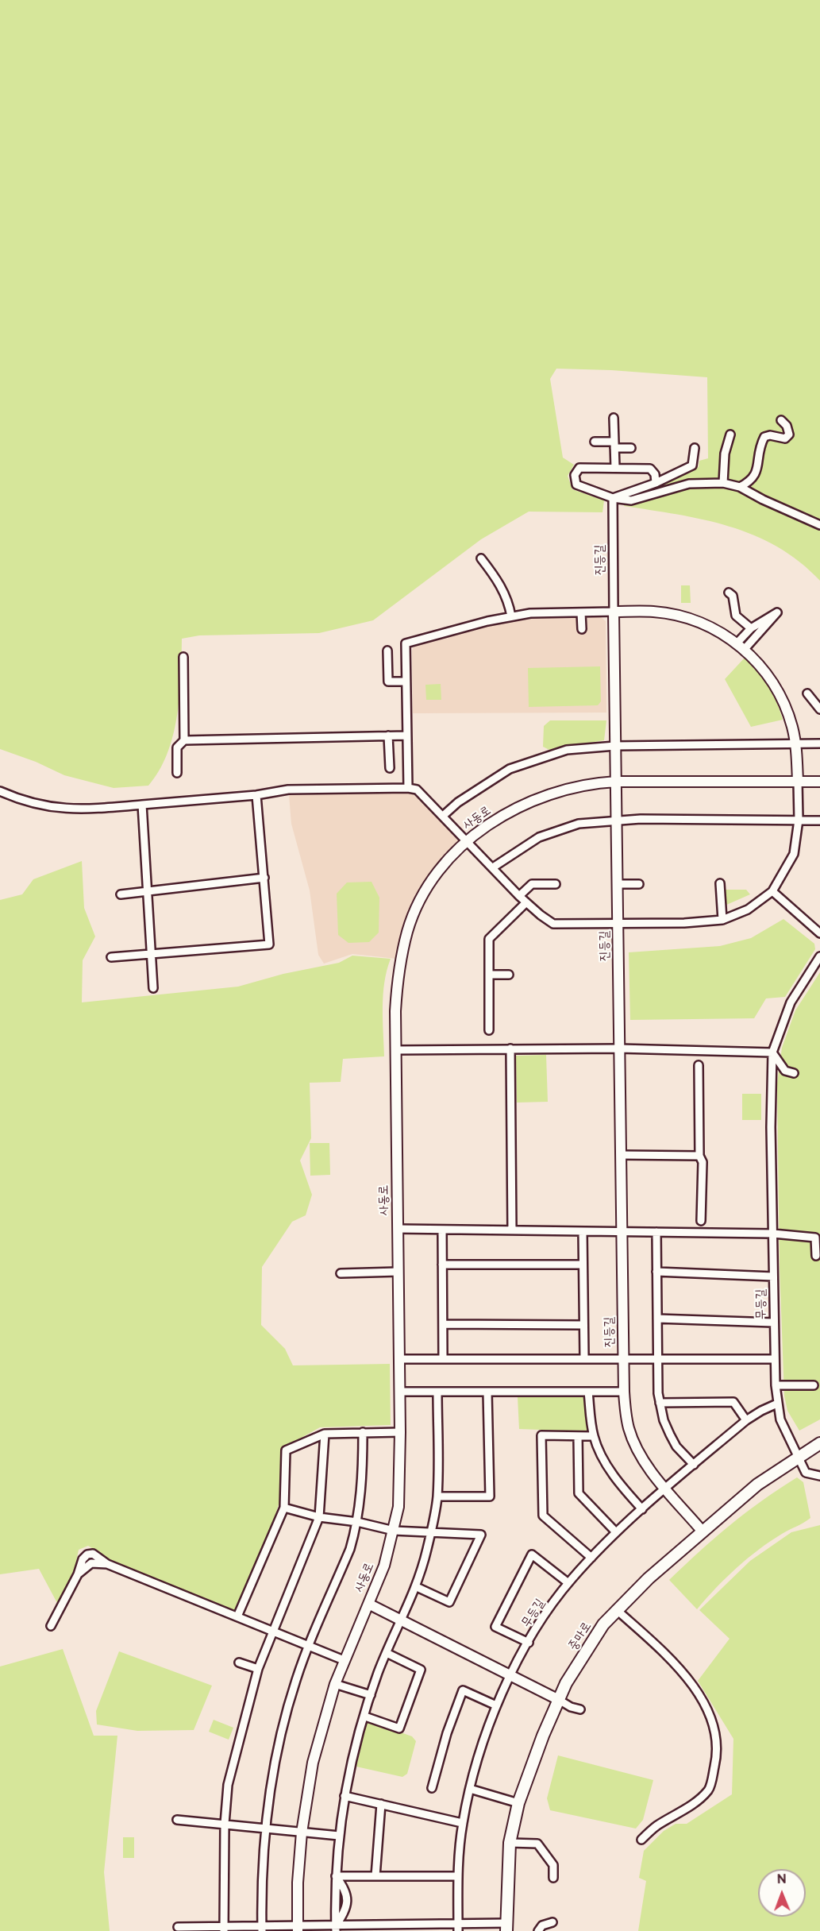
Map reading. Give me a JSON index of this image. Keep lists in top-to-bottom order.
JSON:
{
  "streets": {
    "main road": ["중마로"],
    "street": ["진등길", "사동로", "무등길"]
  },
  "crossings": [
    ["진등길", "사동로"],
    ["진등길", "무등길"],
    ["진등길", "중마로"],
    ["무등길", "중마로"]
  ],
  "north": "top"
}
